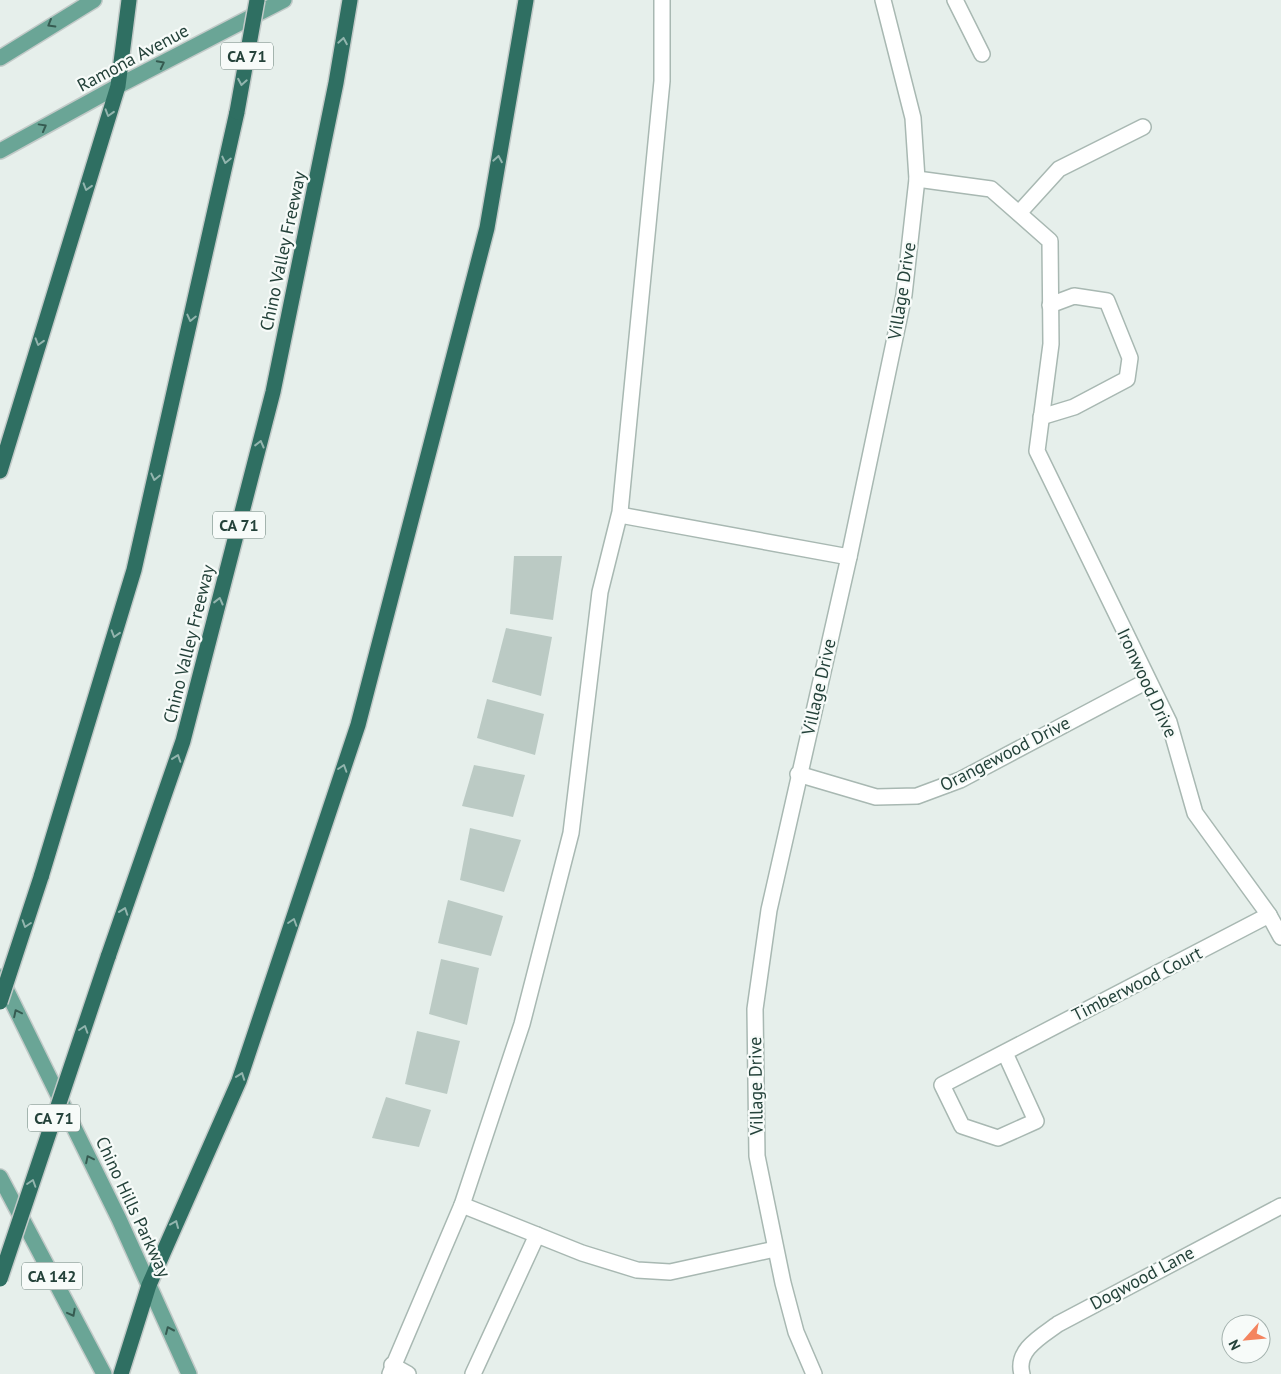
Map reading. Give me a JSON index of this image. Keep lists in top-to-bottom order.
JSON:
{
  "streets": {
    "highway": ["CA 71", "Chino Valley Freeway"],
    "main road": ["Ramona Avenue", "Chino Hills Parkway", "CA 142"],
    "street": [
      "Village Drive",
      "Ironwood Drive",
      "Orangewood Drive",
      "Timberwood Court",
      "Dogwood Lane"
    ]
  },
  "crossings": [
    ["Village Drive", "Ironwood Drive"],
    ["Village Drive", "Orangewood Drive"],
    ["Ironwood Drive", "Orangewood Drive"],
    ["Ironwood Drive", "Timberwood Court"]
  ],
  "north": "bottom left"
}
